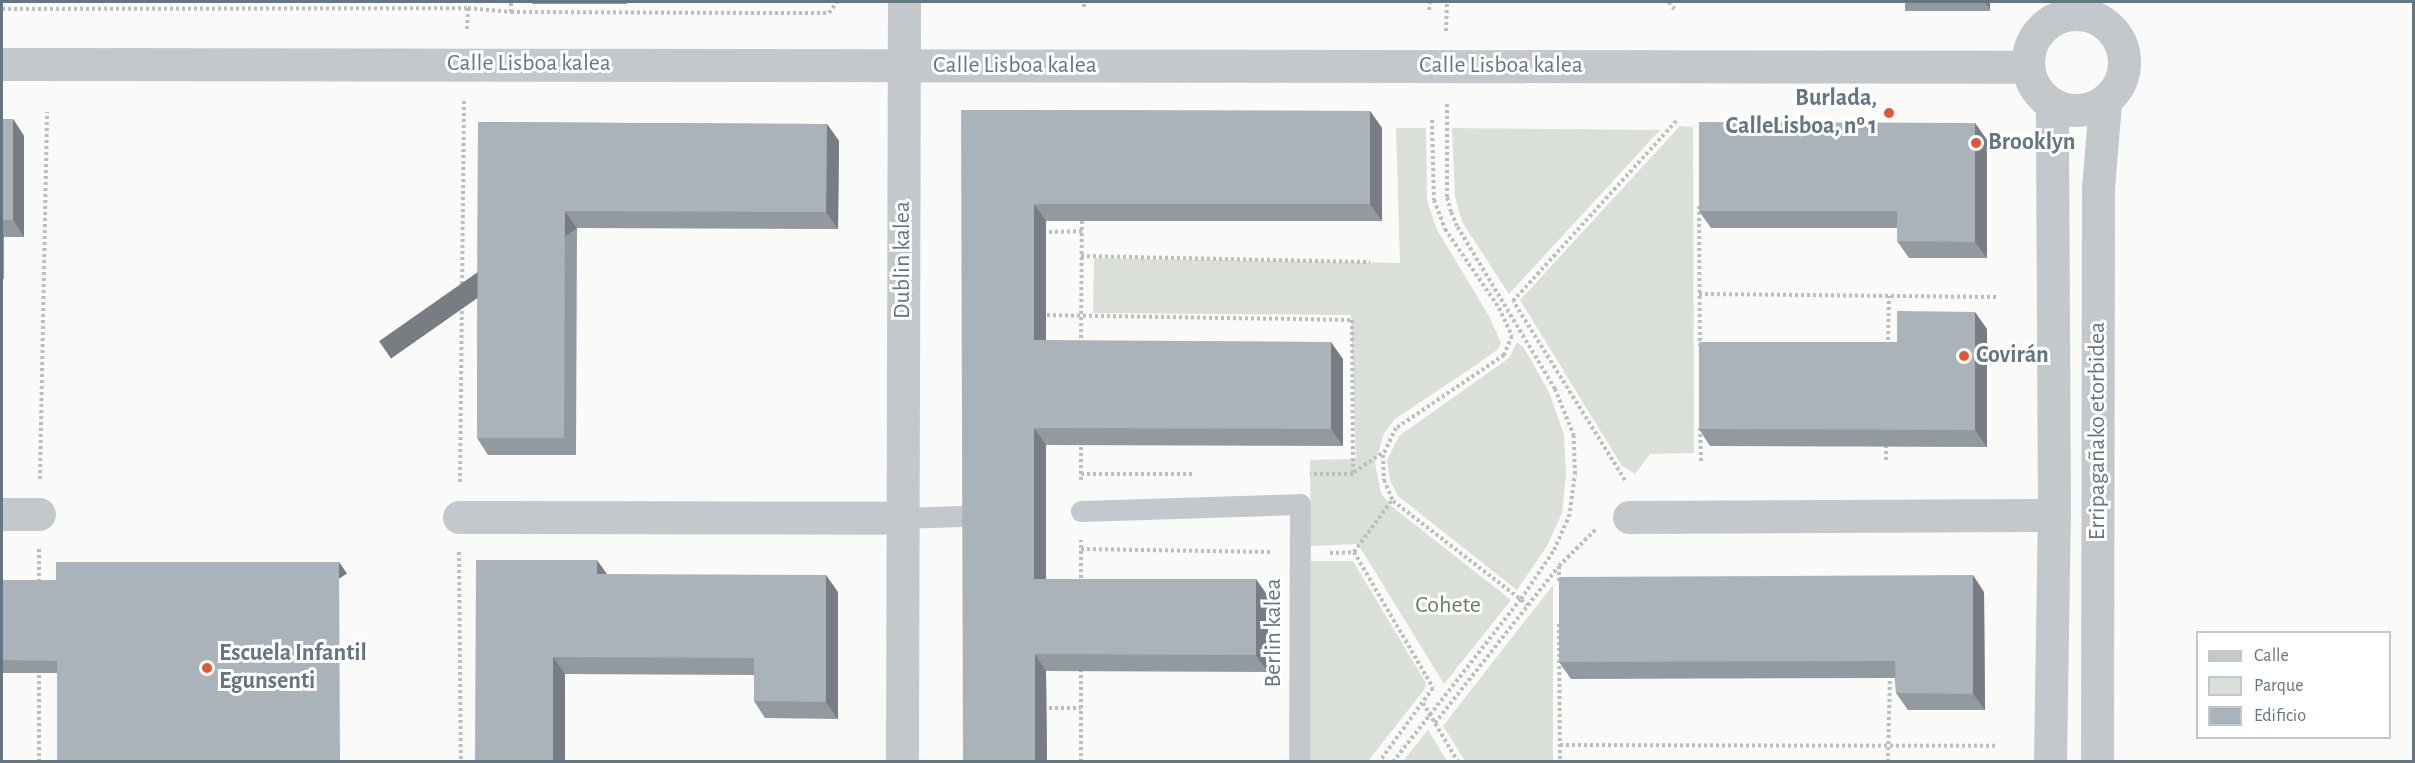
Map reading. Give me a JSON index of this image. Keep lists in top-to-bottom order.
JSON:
{
  "streets": {
    "street": ["Calle Lisboa kalea", "Dublin kalea", "Erripagañako etorbidea"],
    "lane": ["Berlin kalea"]
  },
  "crossings": [
    ["Calle Lisboa kalea", "Dublin kalea"],
    ["Calle Lisboa kalea", "Erripagañako etorbidea"]
  ],
  "parks": ["Cohete"],
  "places": [
    "Burlada, CalleLisboa, nº 1",
    "Brooklyn",
    "Covirán",
    "Escuela Infantil Egunsenti"
  ],
  "legend": ["Calle", "Parque", "Edificio"]
}
